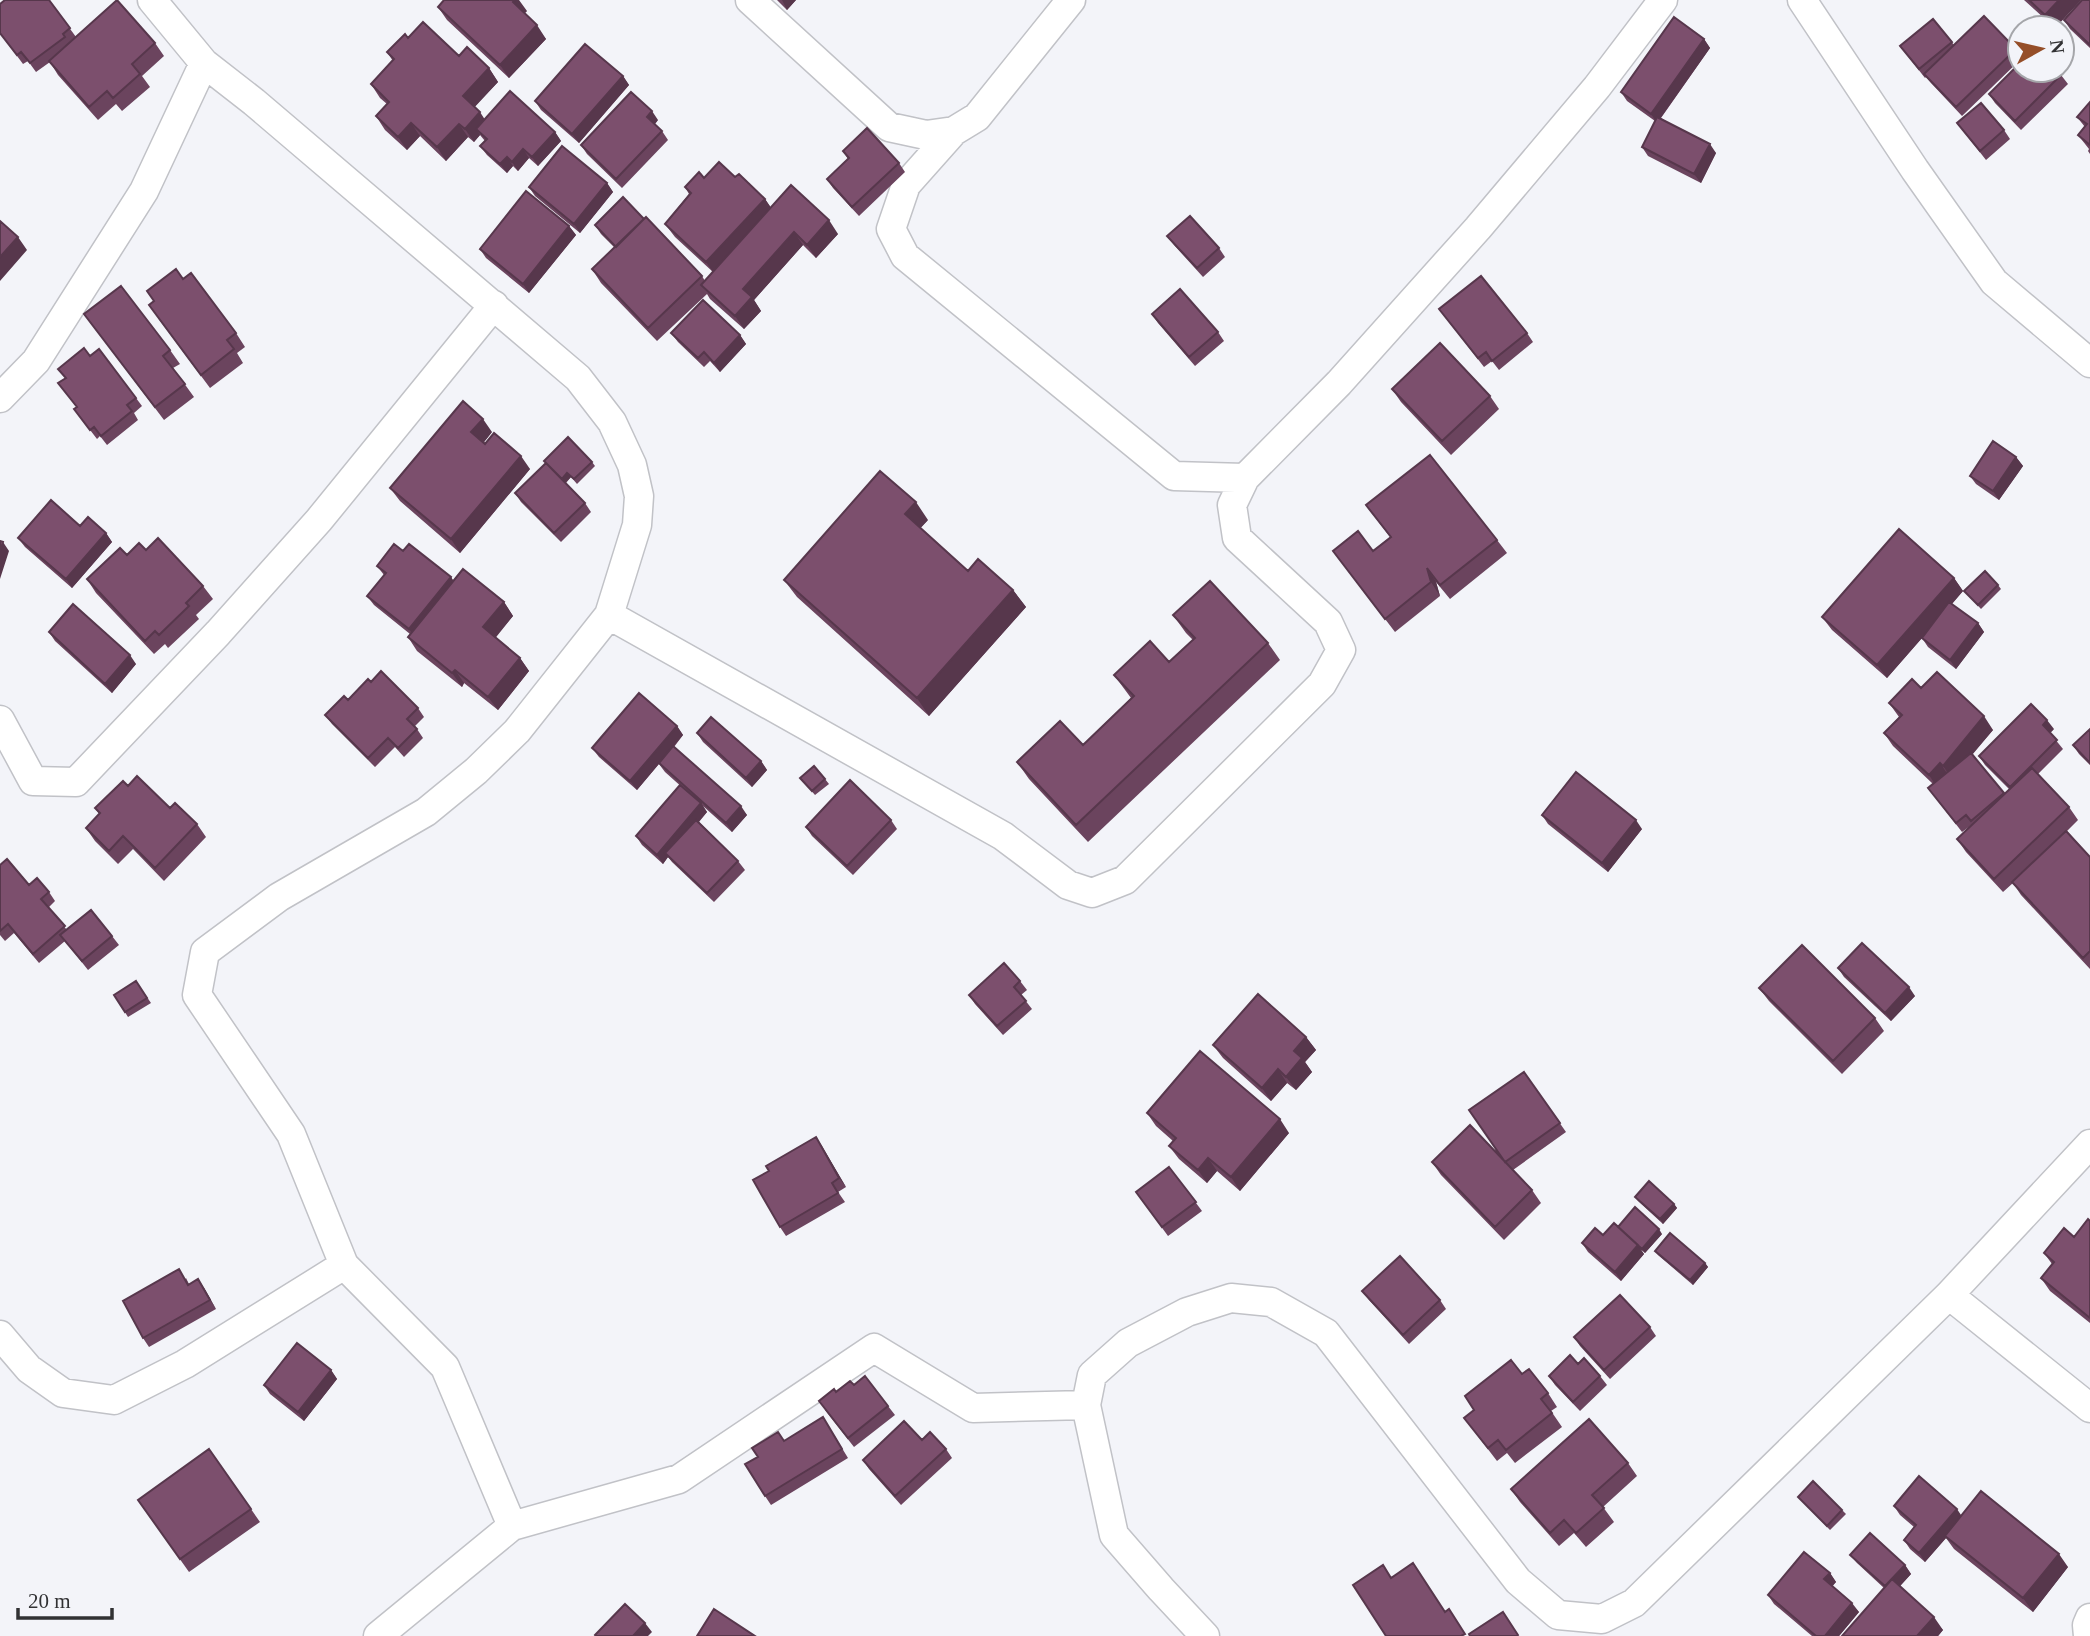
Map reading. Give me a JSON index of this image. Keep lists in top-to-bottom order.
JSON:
{
  "scale_bar": "20 m",
  "north": "right"
}
